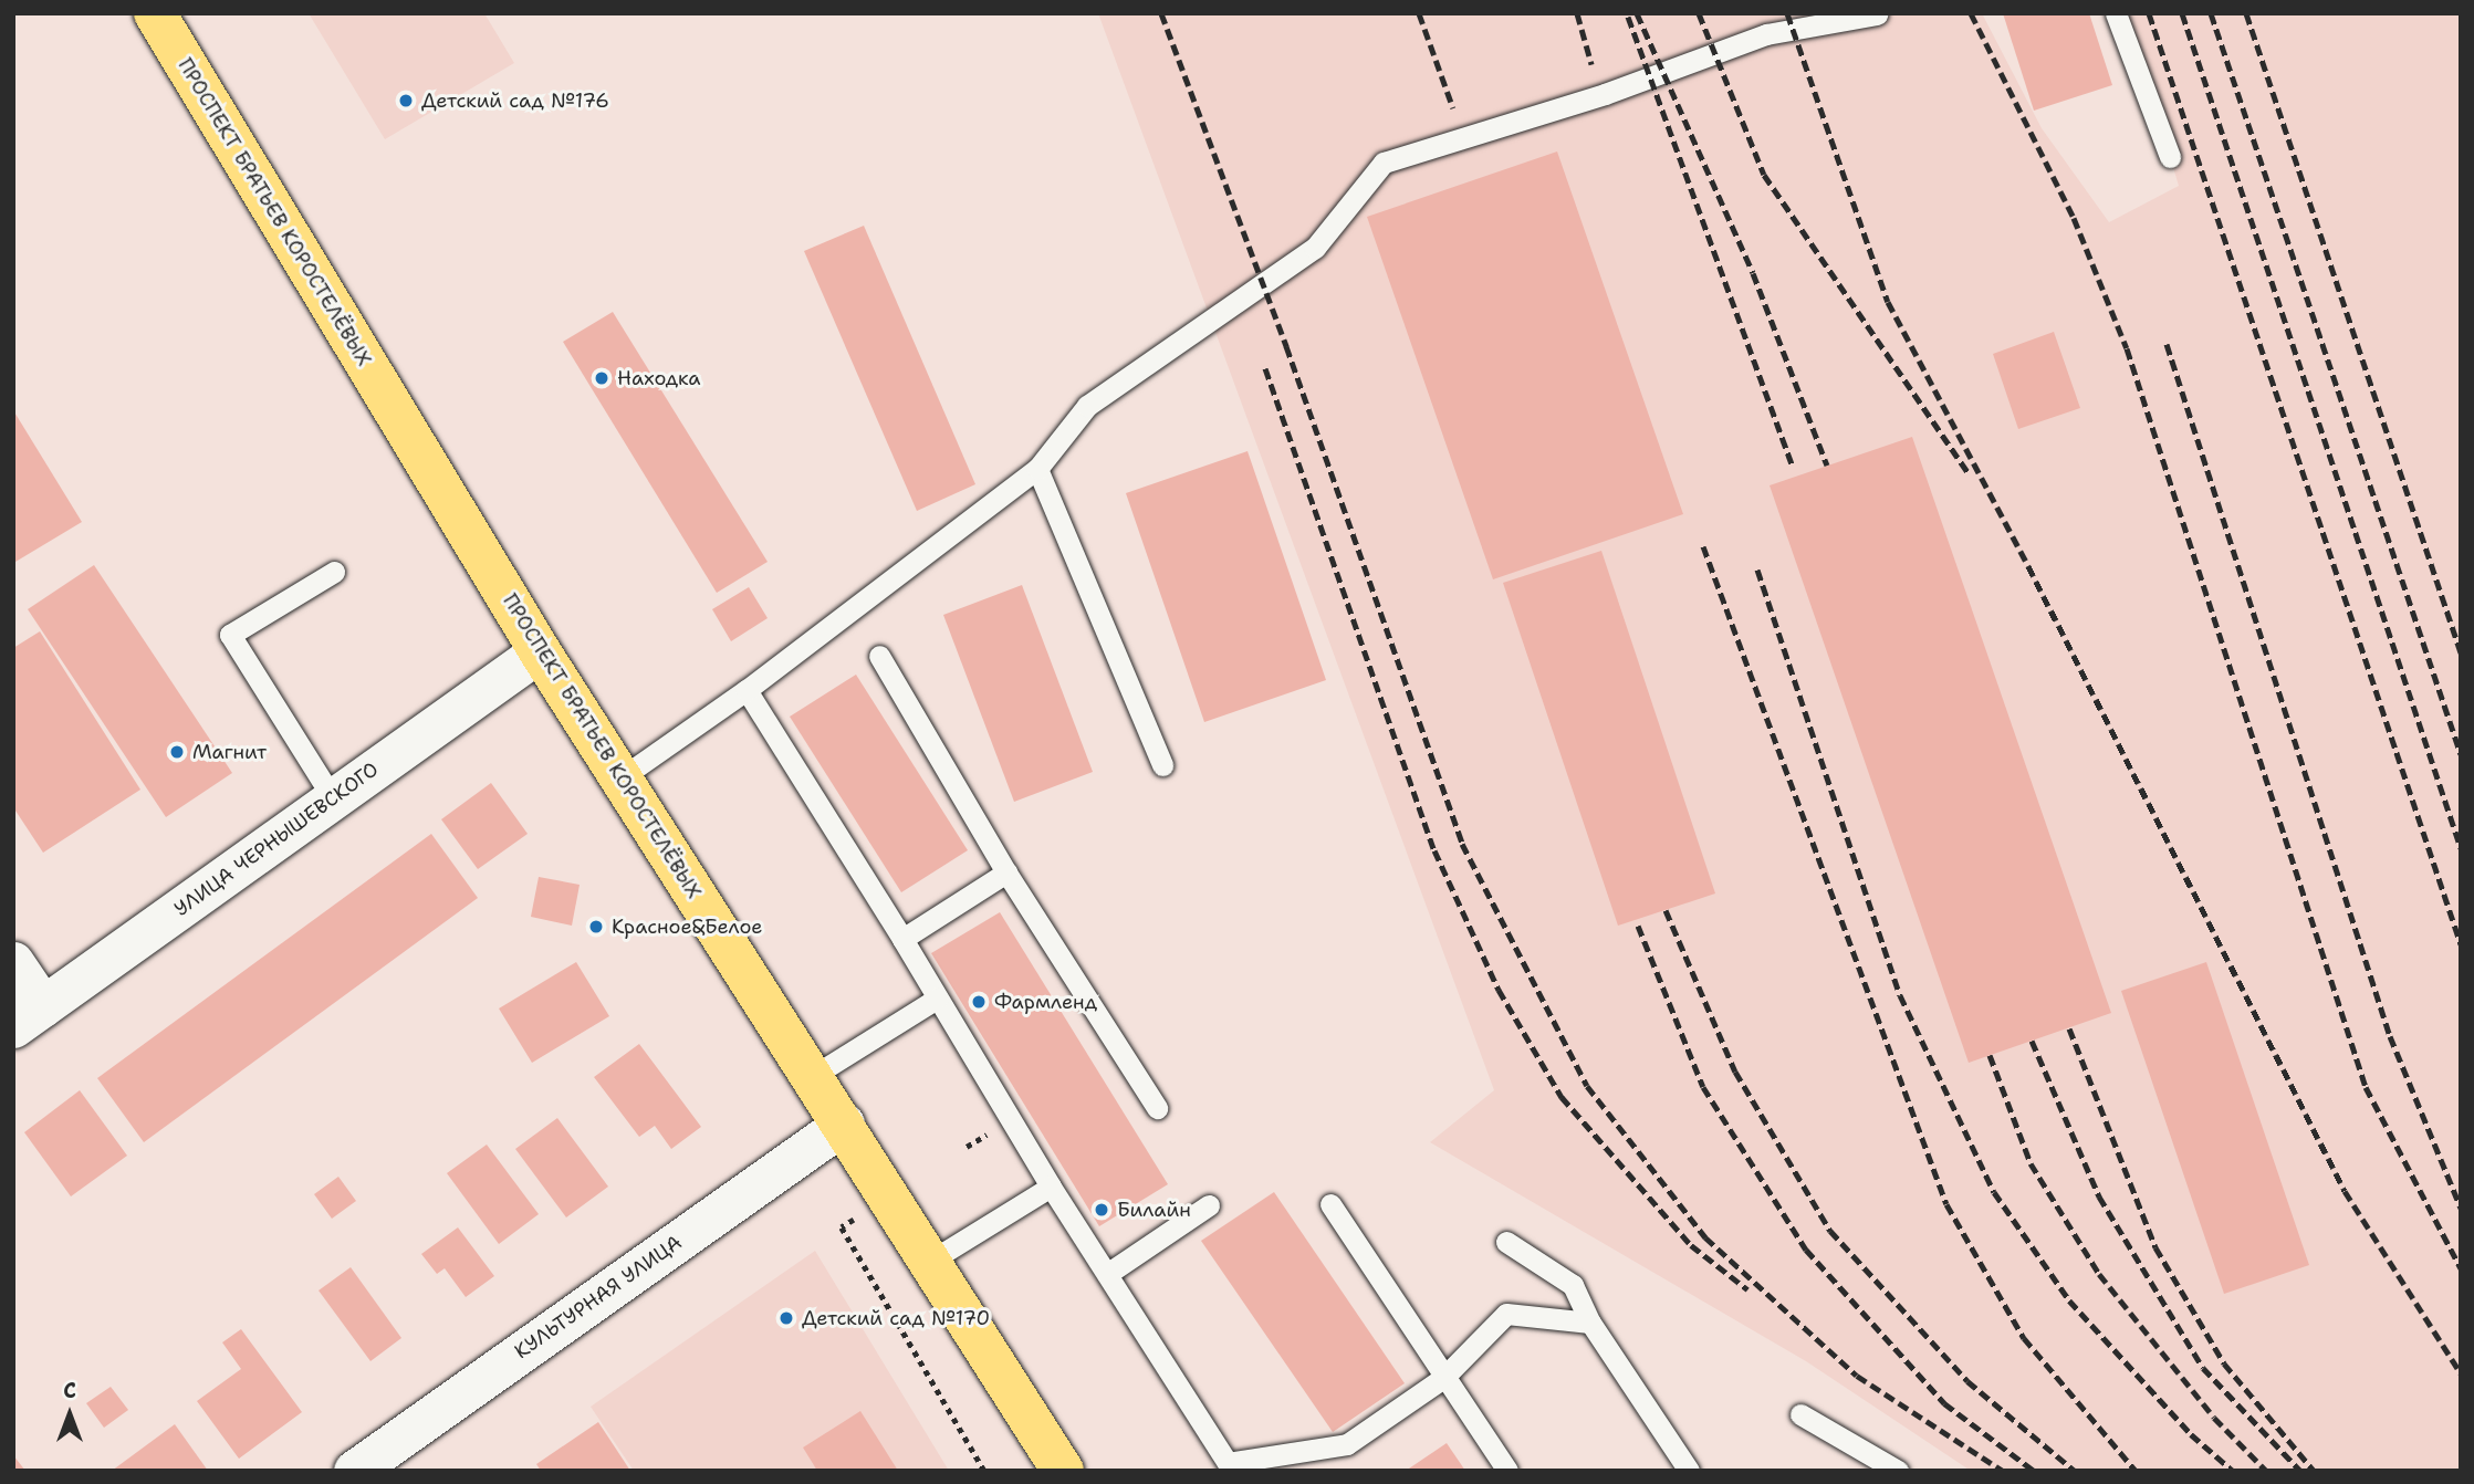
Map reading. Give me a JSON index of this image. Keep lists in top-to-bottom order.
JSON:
{
  "streets": {
    "main road": ["ПРОСПЕКТ БРАТЬЕВ КОРОСТЕЛЁВЫХ"],
    "street": ["УЛИЦА ЧЕРНЫШЕВСКОГО", "КУЛЬТУРНАЯ УЛИЦА"]
  },
  "crossings": [
    ["ПРОСПЕКТ БРАТЬЕВ КОРОСТЕЛЁВЫХ", "УЛИЦА ЧЕРНЫШЕВСКОГО"],
    ["ПРОСПЕКТ БРАТЬЕВ КОРОСТЕЛЁВЫХ", "КУЛЬТУРНАЯ УЛИЦА"]
  ],
  "places": [
    "Детский сад №176",
    "Находка",
    "Магнит",
    "Красное&Белое",
    "Фармленд",
    "Билайн",
    "Детский сад №170"
  ],
  "north": "top"
}
